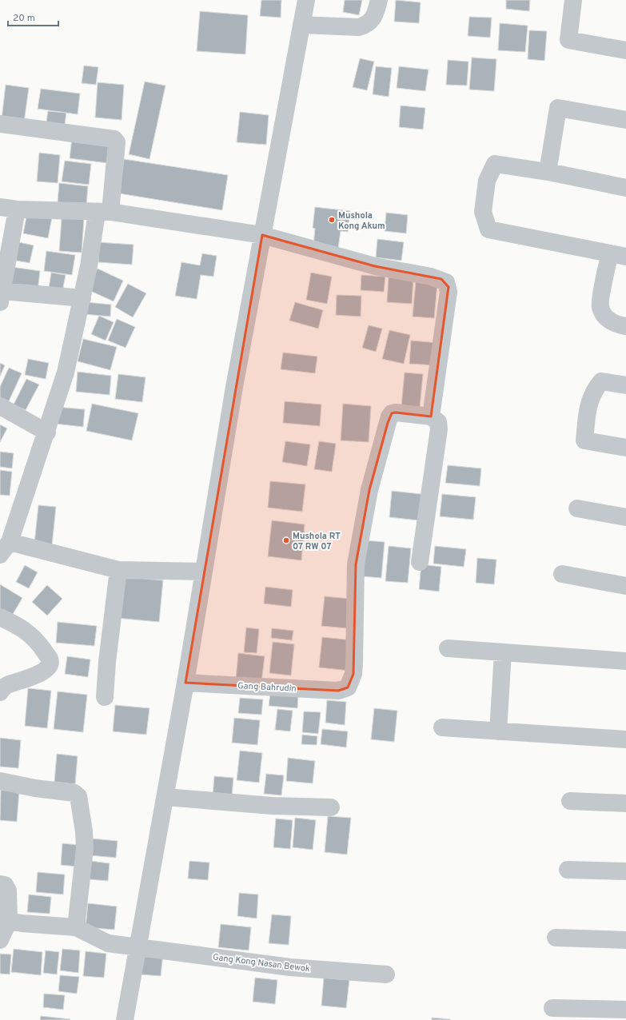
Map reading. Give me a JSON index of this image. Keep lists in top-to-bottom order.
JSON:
{
  "streets": {
    "street": ["Gang Bahrudin", "Gang Kong Nasan Bewok"]
  },
  "places": ["Mushola Kong Akum", "Mushola RT 07 RW 07"],
  "scale_bar": "20 m"
}
